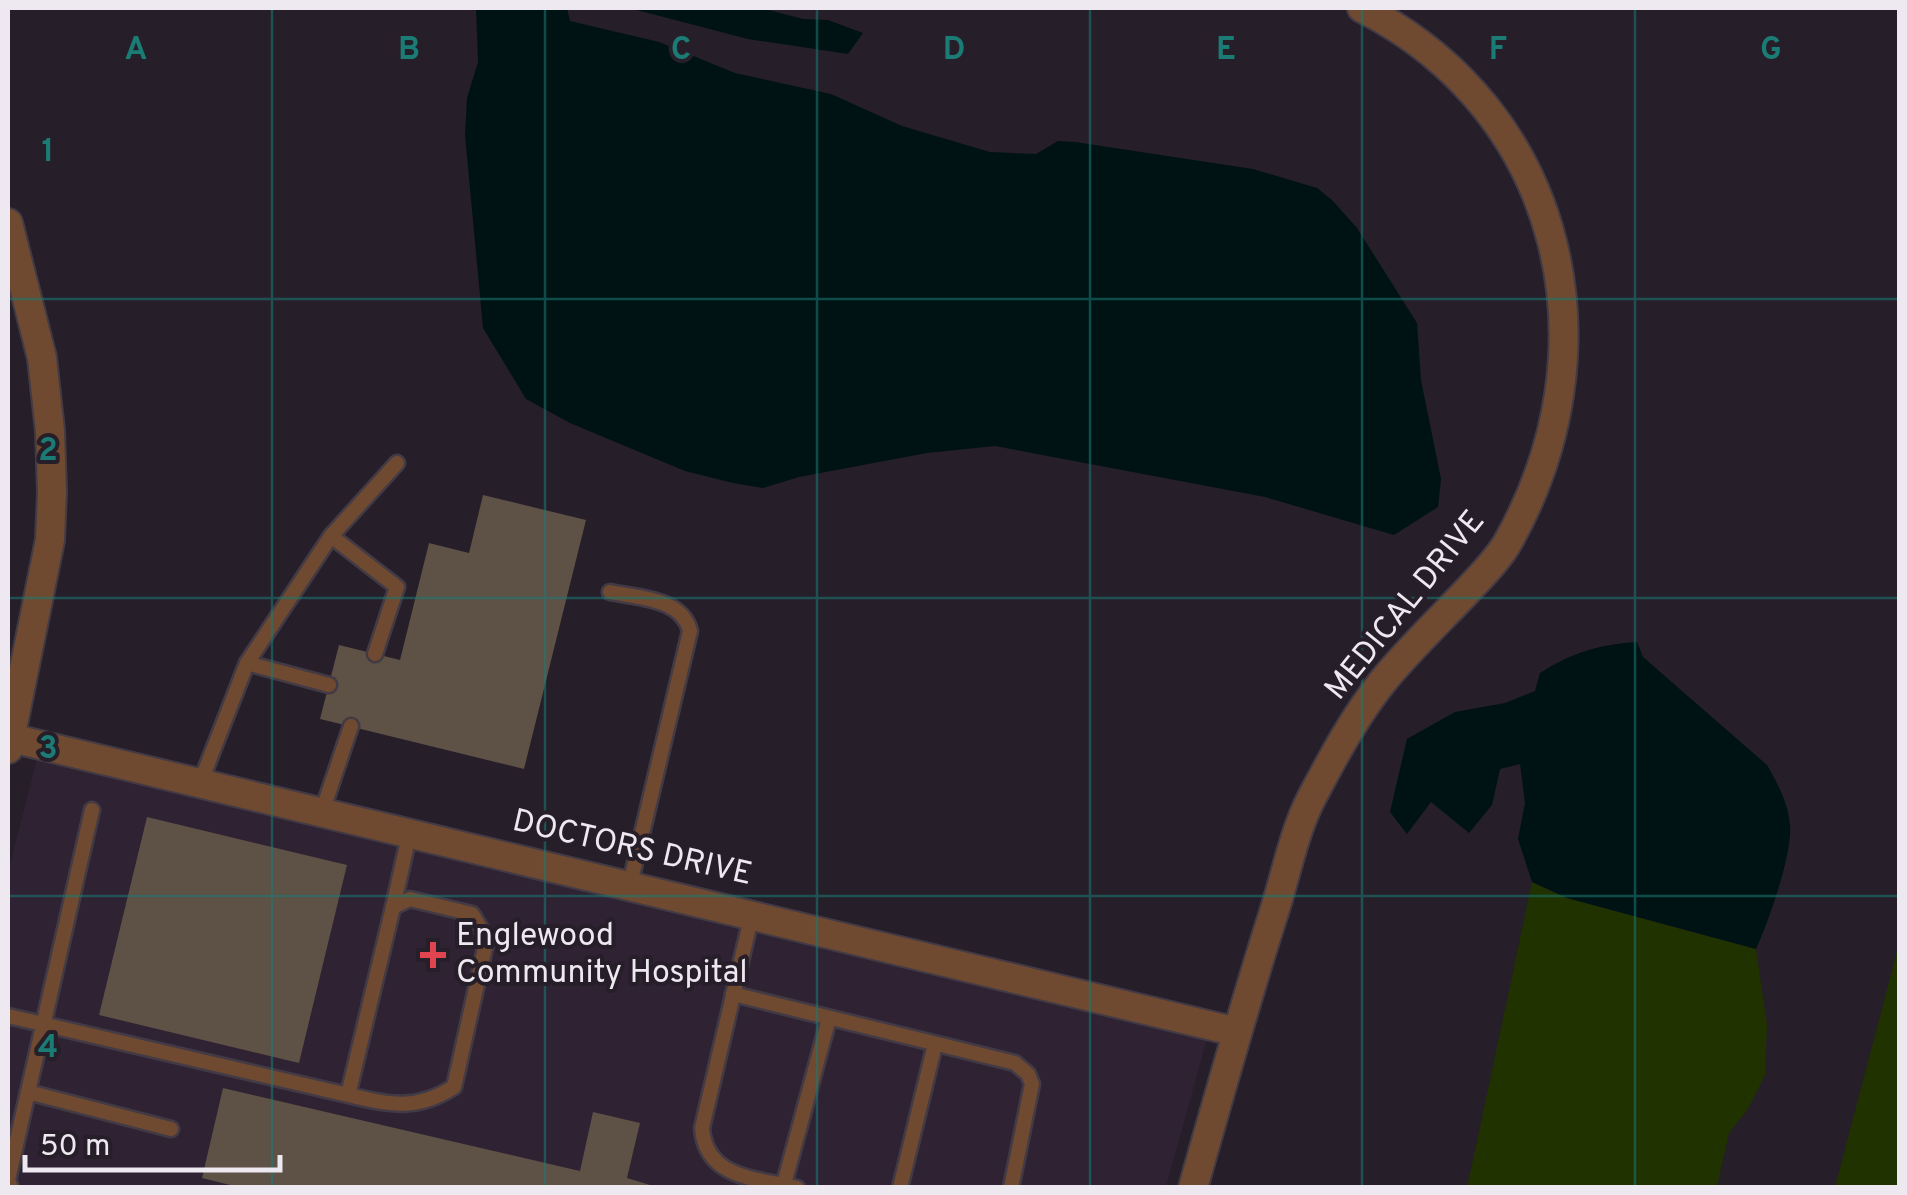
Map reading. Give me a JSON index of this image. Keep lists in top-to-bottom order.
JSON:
{
  "streets": {
    "street": ["MEDICAL DRIVE", "DOCTORS DRIVE"]
  },
  "crossings": [
    ["MEDICAL DRIVE", "DOCTORS DRIVE"]
  ],
  "places": {
    "health": ["Englewood Community Hospital"]
  },
  "scale_bar": "50 m",
  "grid": {
    "columns": [
      "A",
      "B",
      "C",
      "D",
      "E",
      "F",
      "G"
    ],
    "rows": [
      "1",
      "2",
      "3",
      "4"
    ]
  }
}
